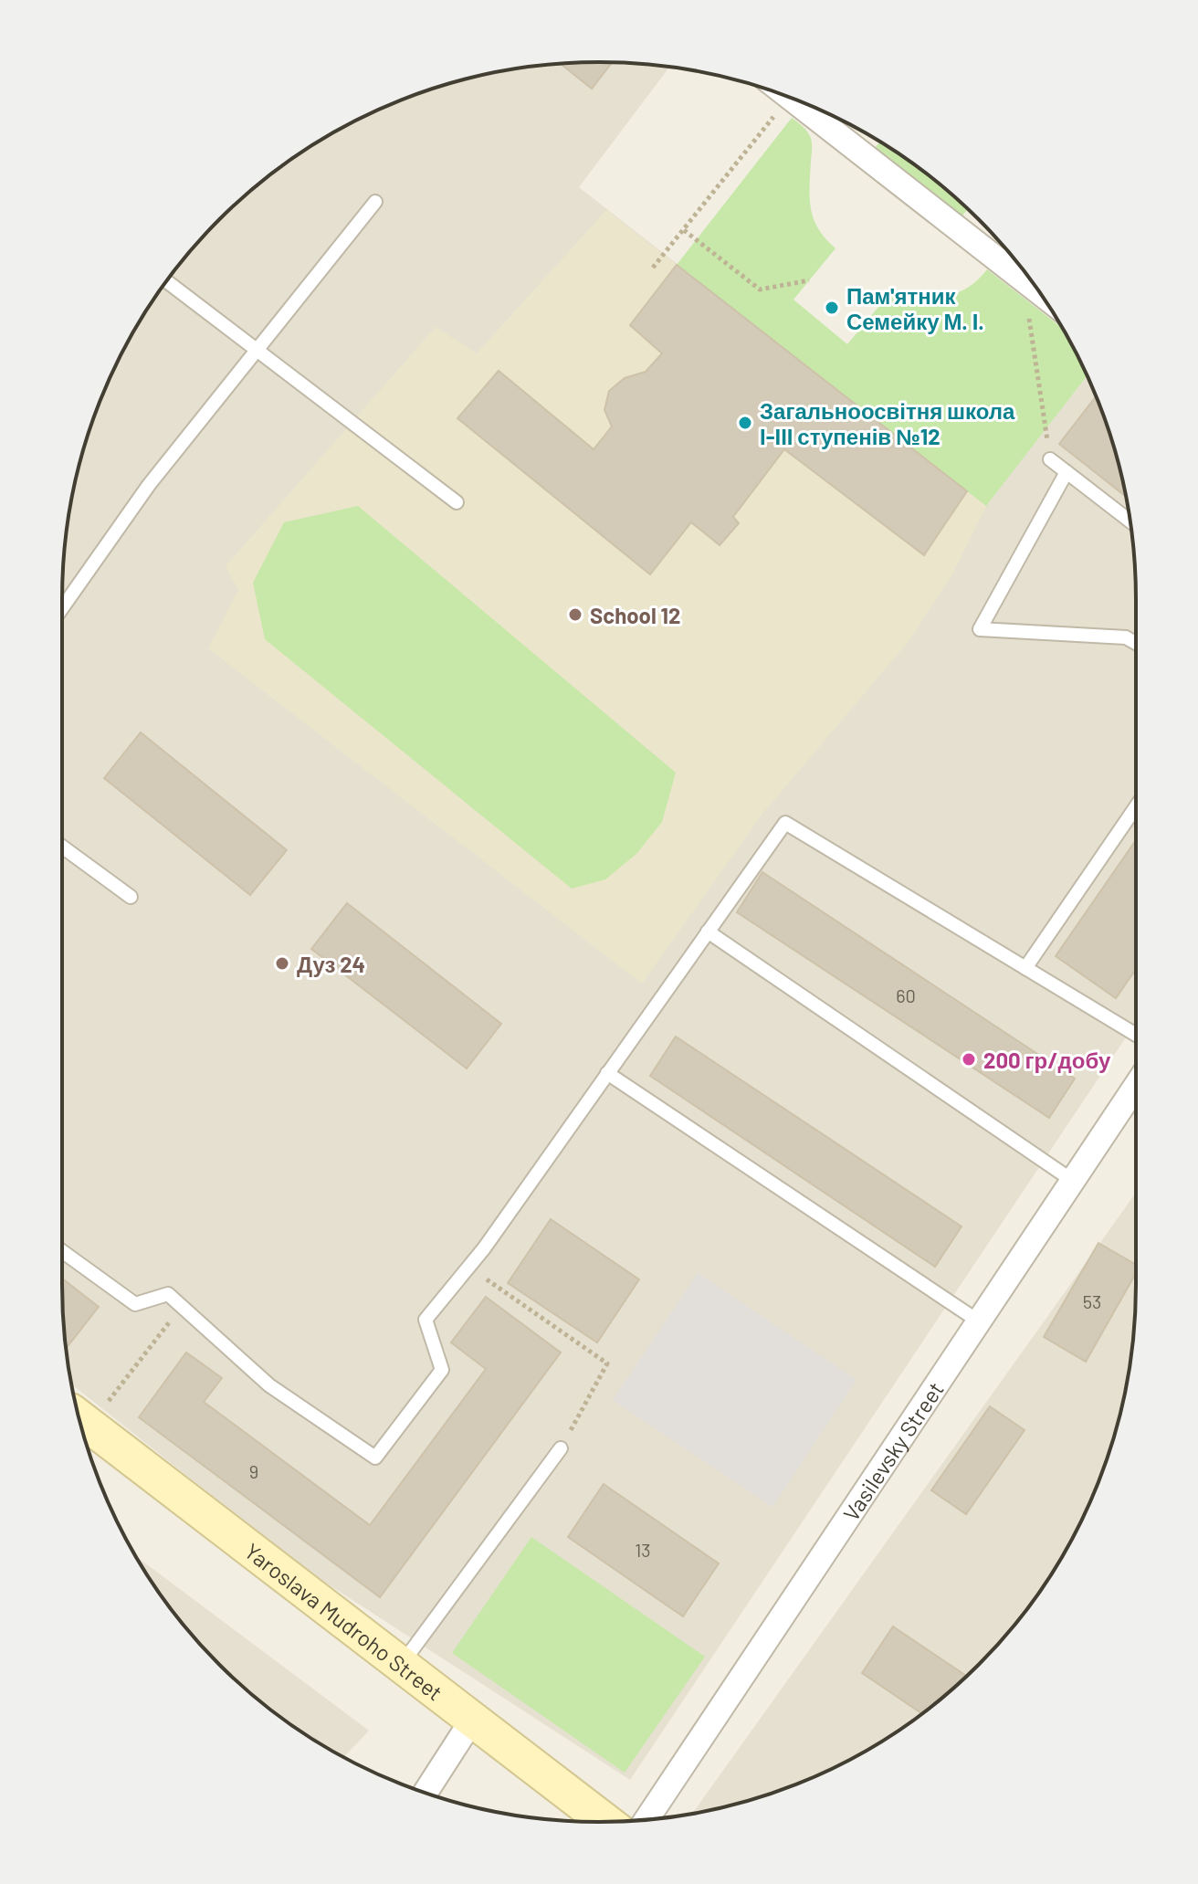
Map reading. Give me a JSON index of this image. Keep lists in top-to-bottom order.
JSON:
{
  "streets": {
    "street": ["Vasilevsky Street", "Yaroslava Mudroho Street"]
  },
  "places": [
    "Пам'ятник Семейку М. І.",
    "Загальноосвітня школа І-ІІІ ступенів №12",
    "School 12",
    "Дуз 24",
    "200 гр/добу"
  ],
  "house_numbers": [
    "60",
    "53",
    "9",
    "13"
  ]
}
